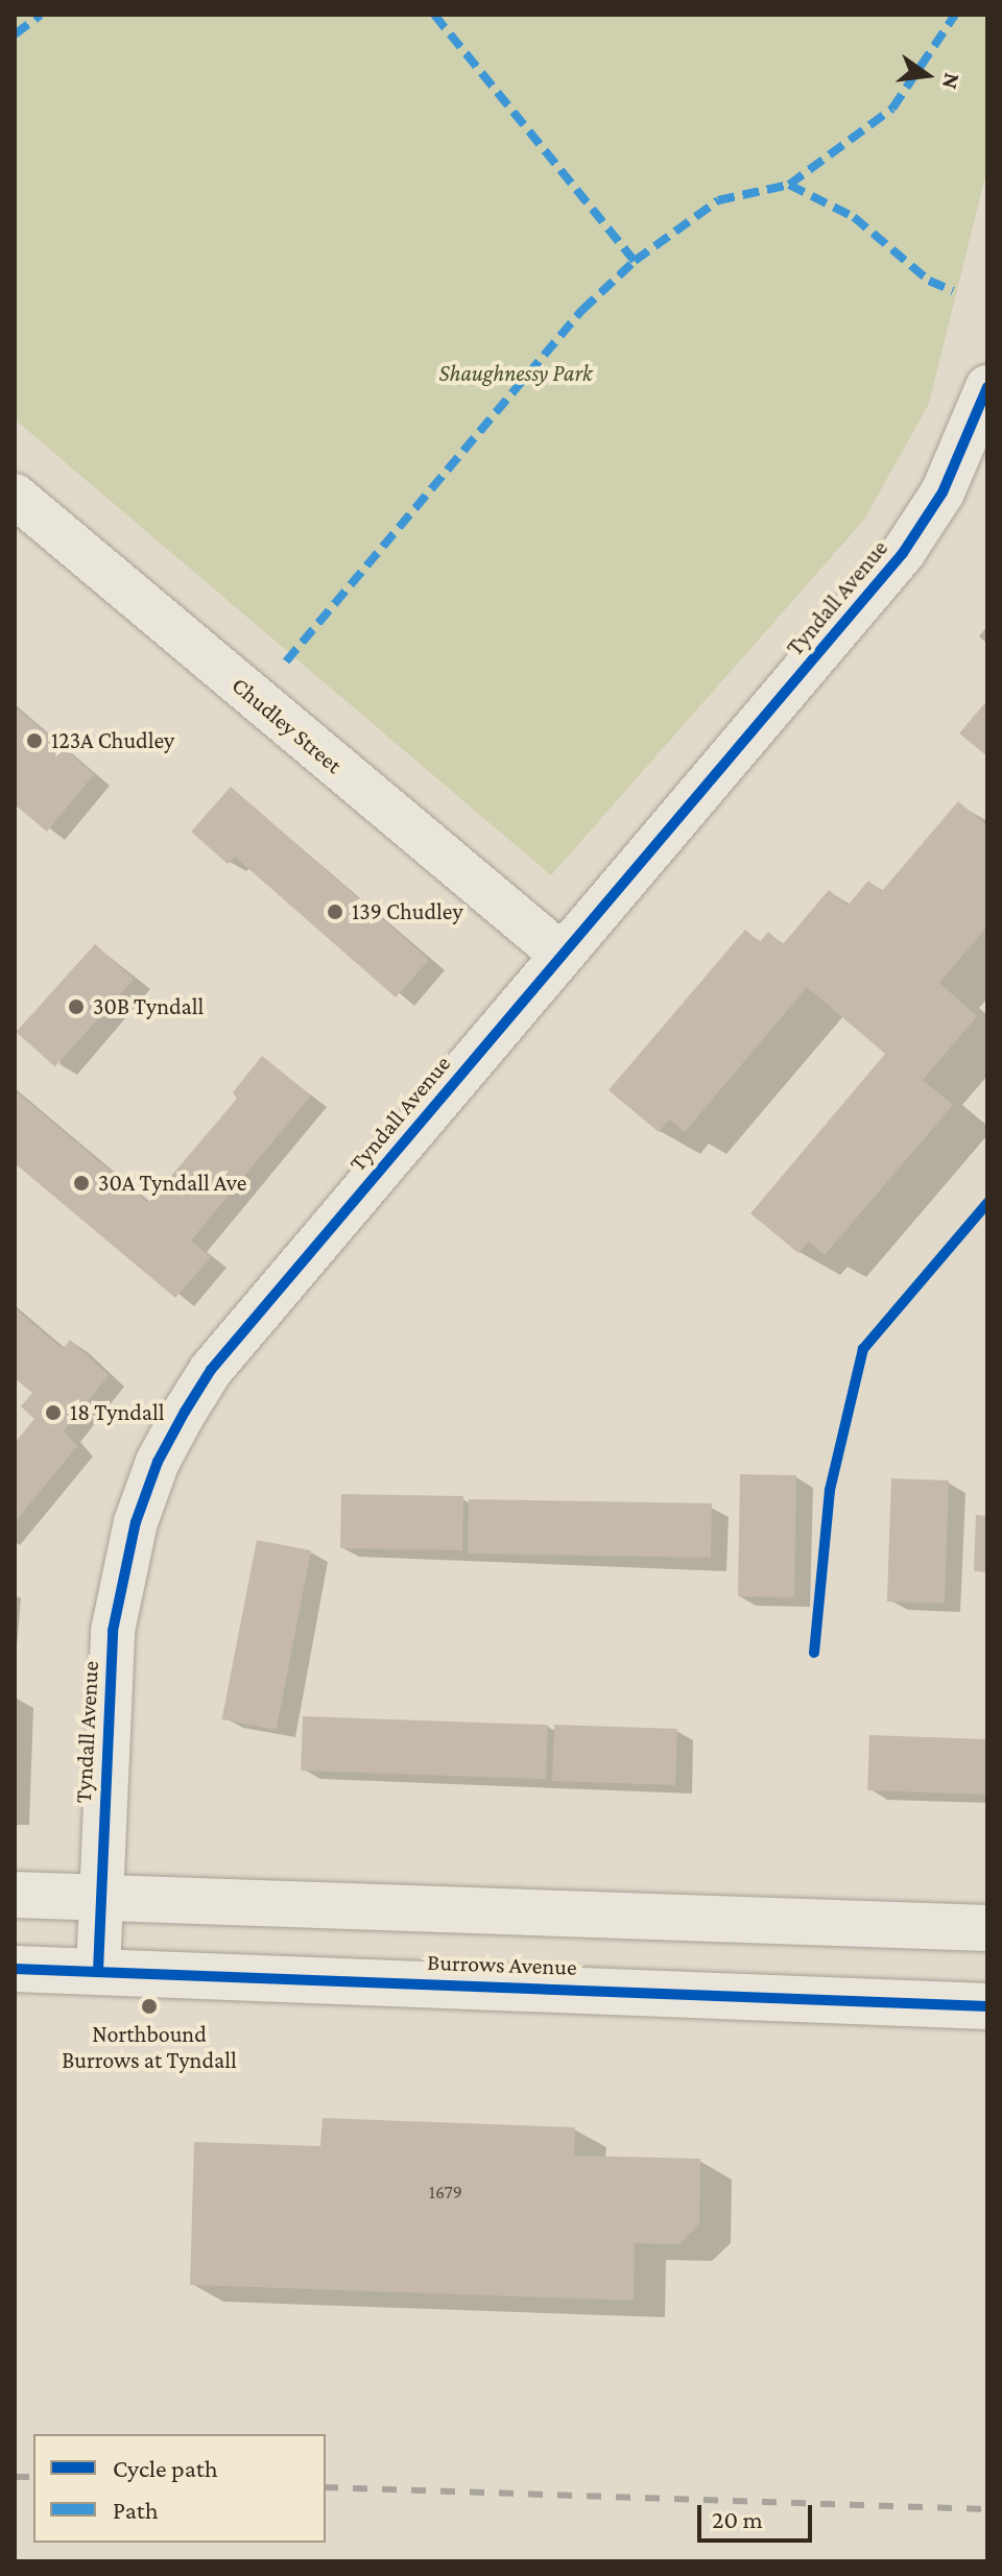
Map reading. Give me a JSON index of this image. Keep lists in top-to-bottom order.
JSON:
{
  "streets": {
    "street": ["Tyndall Avenue", "Chudley Street", "Burrows Avenue"]
  },
  "crossings": [
    ["Tyndall Avenue", "Chudley Street"],
    ["Tyndall Avenue", "Burrows Avenue"]
  ],
  "parks": ["Shaughnessy Park"],
  "places": [
    "123A Chudley",
    "139 Chudley",
    "30B Tyndall",
    "30A Tyndall Ave",
    "18 Tyndall",
    "Northbound Burrows at Tyndall"
  ],
  "house_numbers": ["1679"],
  "legend": ["Cycle path", "Path"],
  "scale_bar": "20 m",
  "north": "right"
}
